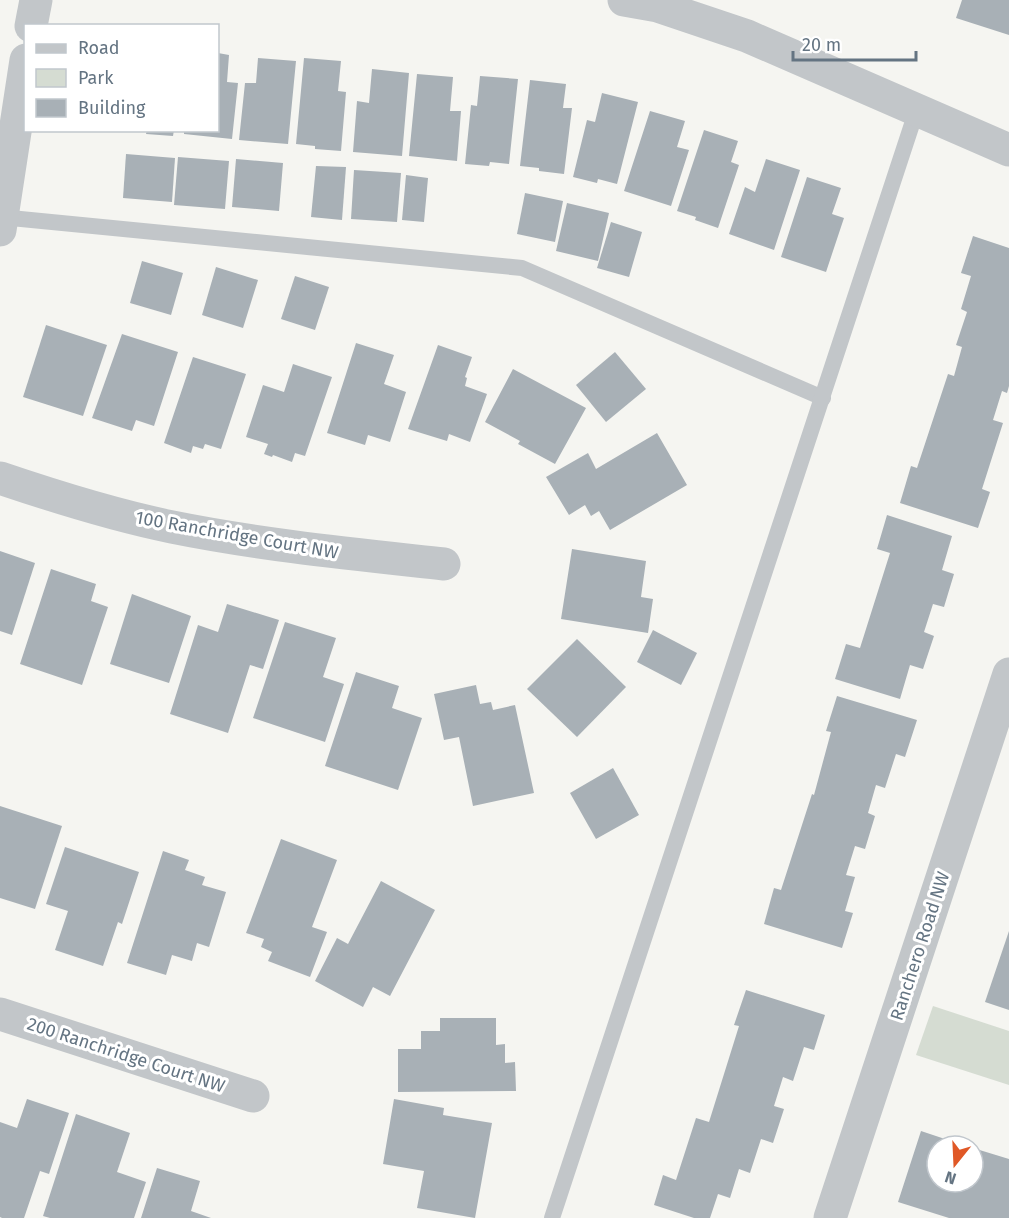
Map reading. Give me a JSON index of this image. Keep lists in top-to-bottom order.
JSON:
{
  "streets": {
    "street": ["100 Ranchridge Court NW", "Ranchero Road NW", "200 Ranchridge Court NW"]
  },
  "legend": ["Road", "Park", "Building"],
  "scale_bar": "20 m",
  "north": "bottom"
}
